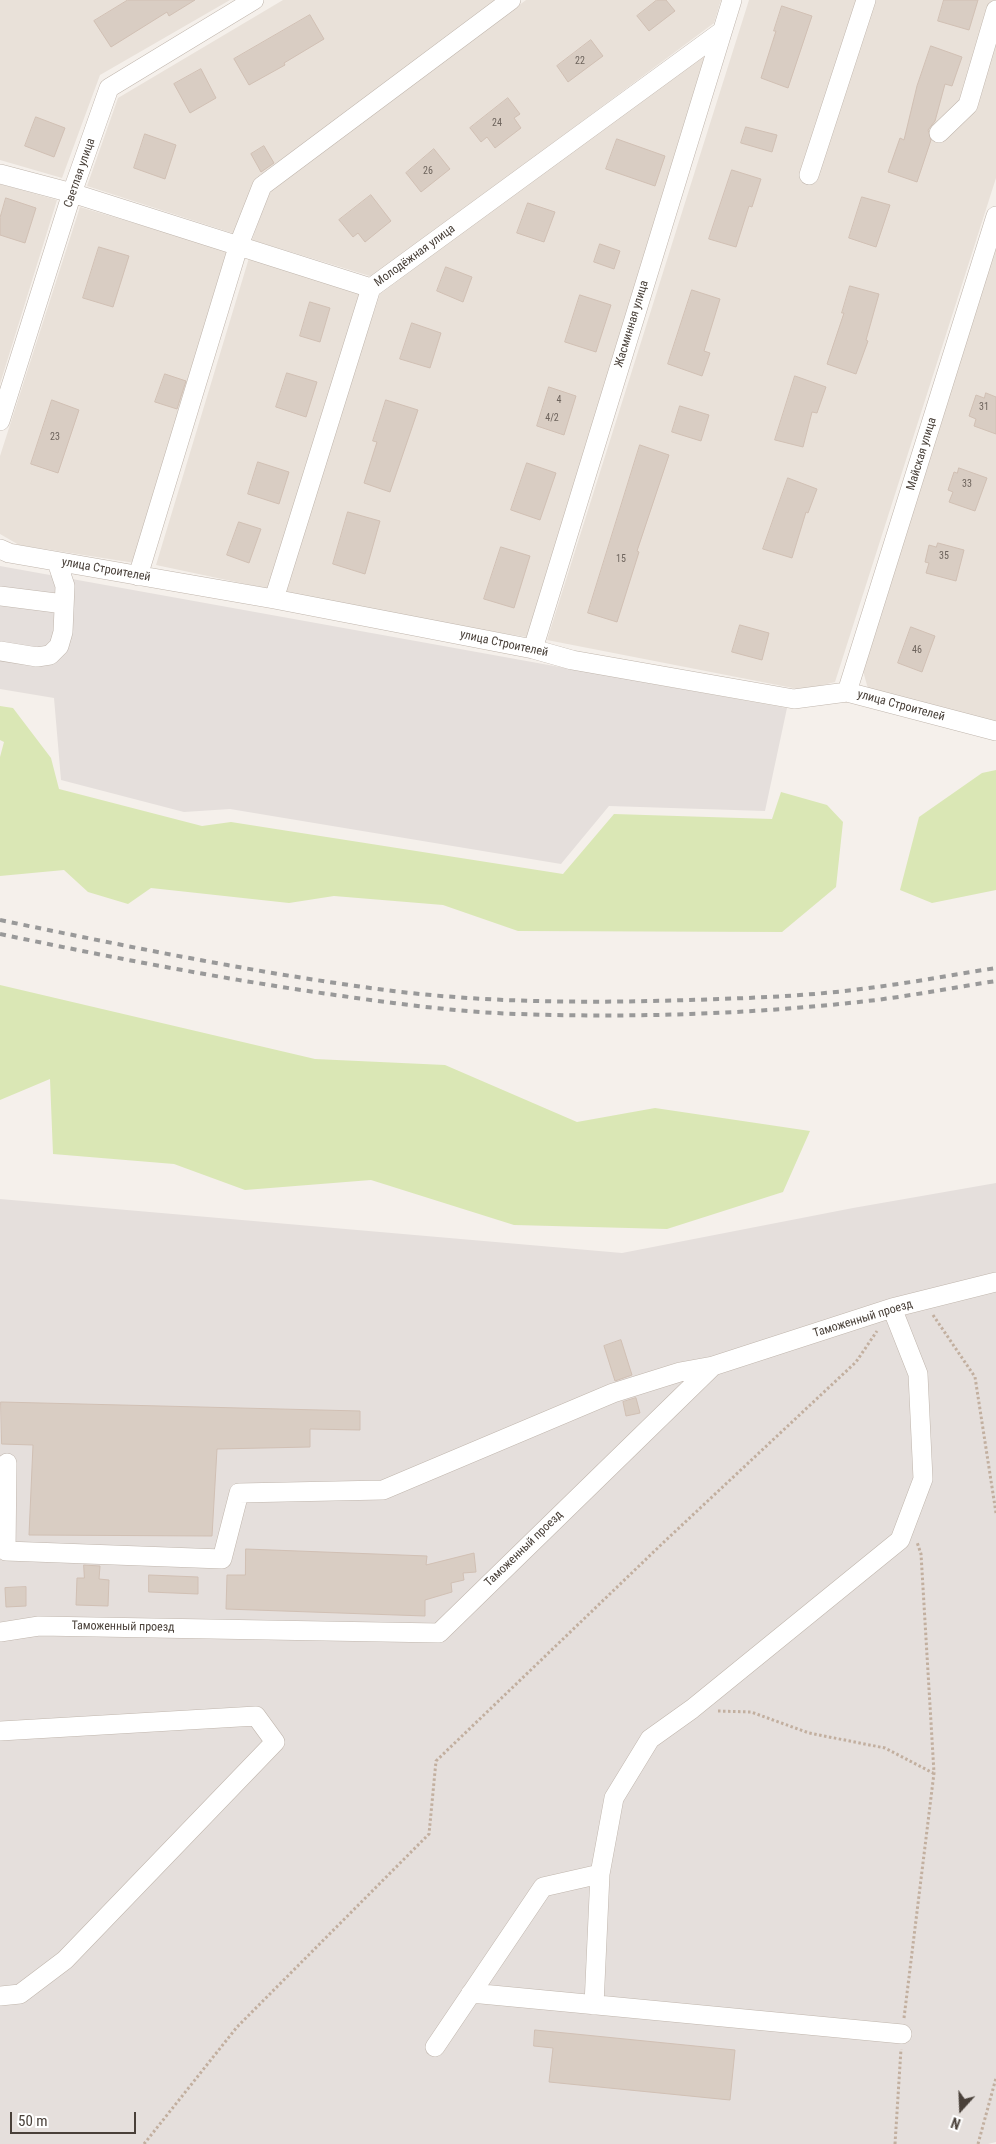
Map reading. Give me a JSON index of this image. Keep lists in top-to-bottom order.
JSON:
{
  "streets": {
    "street": [
      "Светлая улица",
      "Молодёжная улица",
      "Жасминная улица",
      "Майская улица",
      "улица Строителей",
      "Таможенный проезд"
    ]
  },
  "crossings": [
    ["Молодёжная улица", "Жасминная улица"],
    ["Молодёжная улица", "улица Строителей"],
    ["Жасминная улица", "улица Строителей"],
    ["Майская улица", "улица Строителей"]
  ],
  "house_numbers": [
    "22",
    "24",
    "26",
    "4",
    "31",
    "4/2",
    "23",
    "33",
    "35",
    "15",
    "46"
  ],
  "scale_bar": "50 m",
  "north": "bottom"
}
